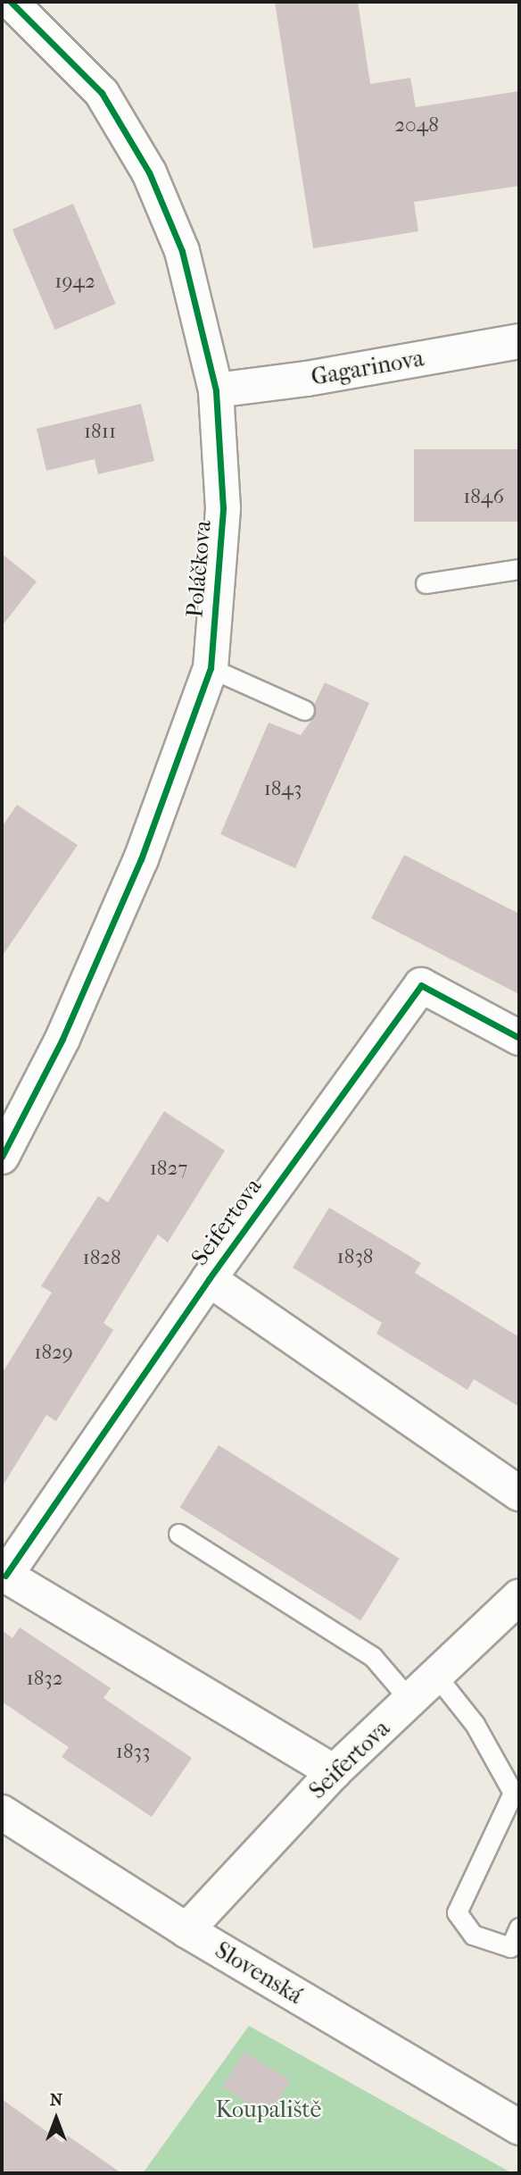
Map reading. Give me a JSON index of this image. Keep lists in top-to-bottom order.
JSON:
{
  "streets": {
    "street": [
      "Gagarinova",
      "Poláčkova",
      "Seifertova",
      "Slovenská"
    ]
  },
  "crossings": [
    ["Gagarinova", "Poláčkova"],
    ["Seifertova", "Slovenská"]
  ],
  "parks": ["Koupaliště"],
  "house_numbers": [
    "2048",
    "1942",
    "1811",
    "1846",
    "1843",
    "1827",
    "1838",
    "1828",
    "1829",
    "1832",
    "1833"
  ],
  "north": "top"
}
